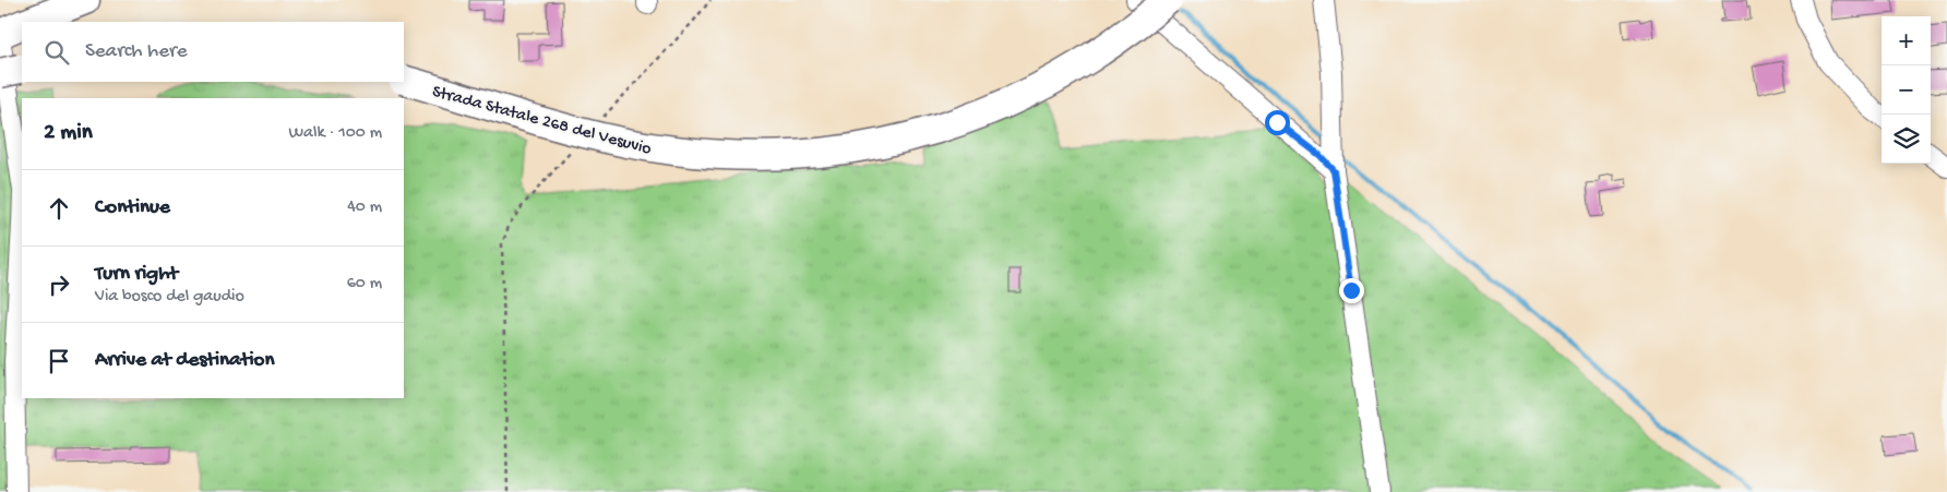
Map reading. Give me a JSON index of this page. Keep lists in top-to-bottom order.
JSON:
{
  "streets": {
    "highway": ["Strada Statale 268 del Vesuvio"]
  },
  "page": {
    "map_buttons": ["+", "−"],
    "search": "Search here",
    "heading": ["2 min", "Walk · 100 m"],
    "list": [
      ["Continue", "40 m"],
      ["Turn right", "Via bosco del gaudio", "60 m"],
      "Arrive at destination"
    ]
  }
}
